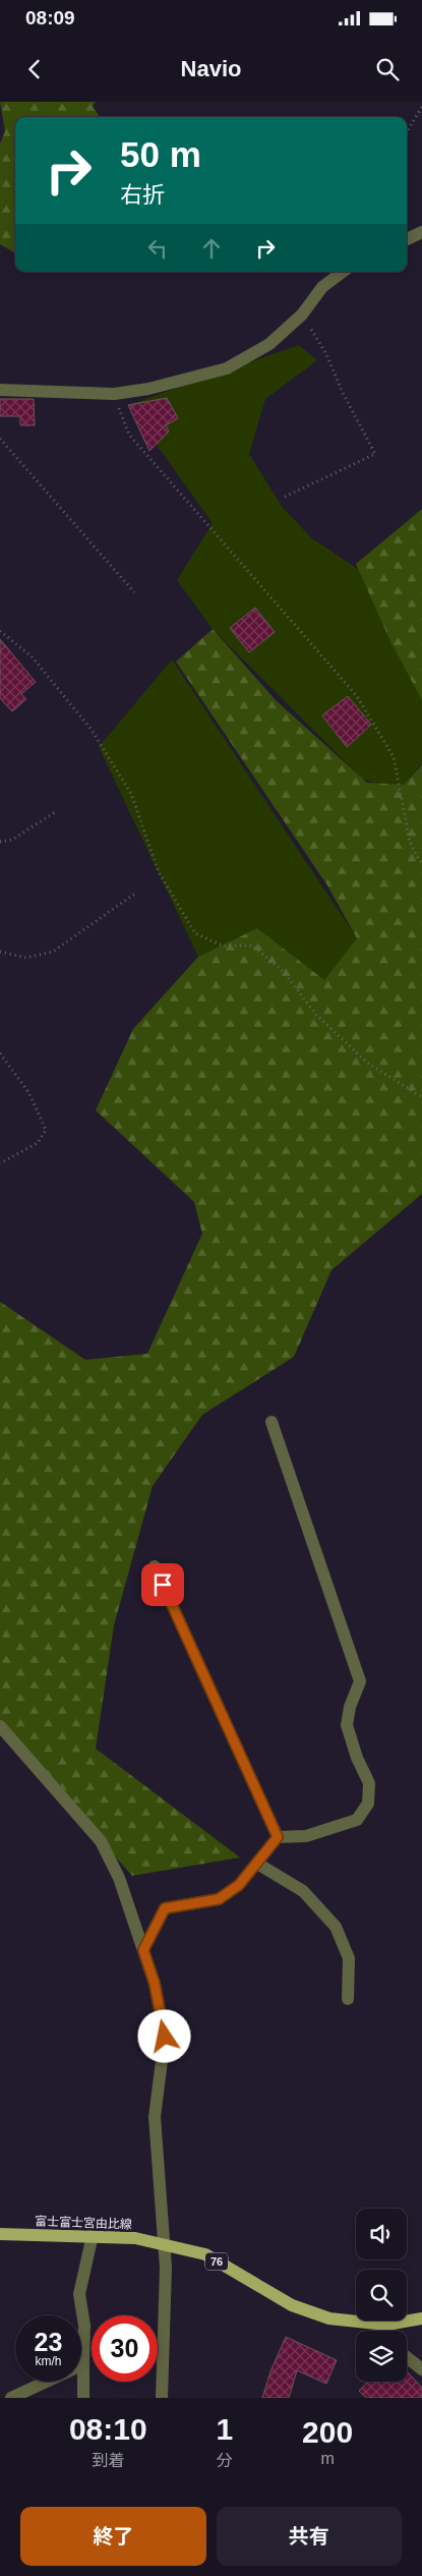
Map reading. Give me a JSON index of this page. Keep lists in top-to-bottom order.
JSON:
{
  "streets": {
    "main road": ["富士富士宮由比線", "76"]
  },
  "page": {
    "status": "08:09",
    "header": "Navio",
    "turn": ["50 m", "右折"],
    "speed": "23 km/h",
    "limit": "30",
    "eta": [
      "08:10",
      "到着",
      "1",
      "分",
      "200",
      "m"
    ],
    "buttons": ["終了", "共有"]
  }
}
